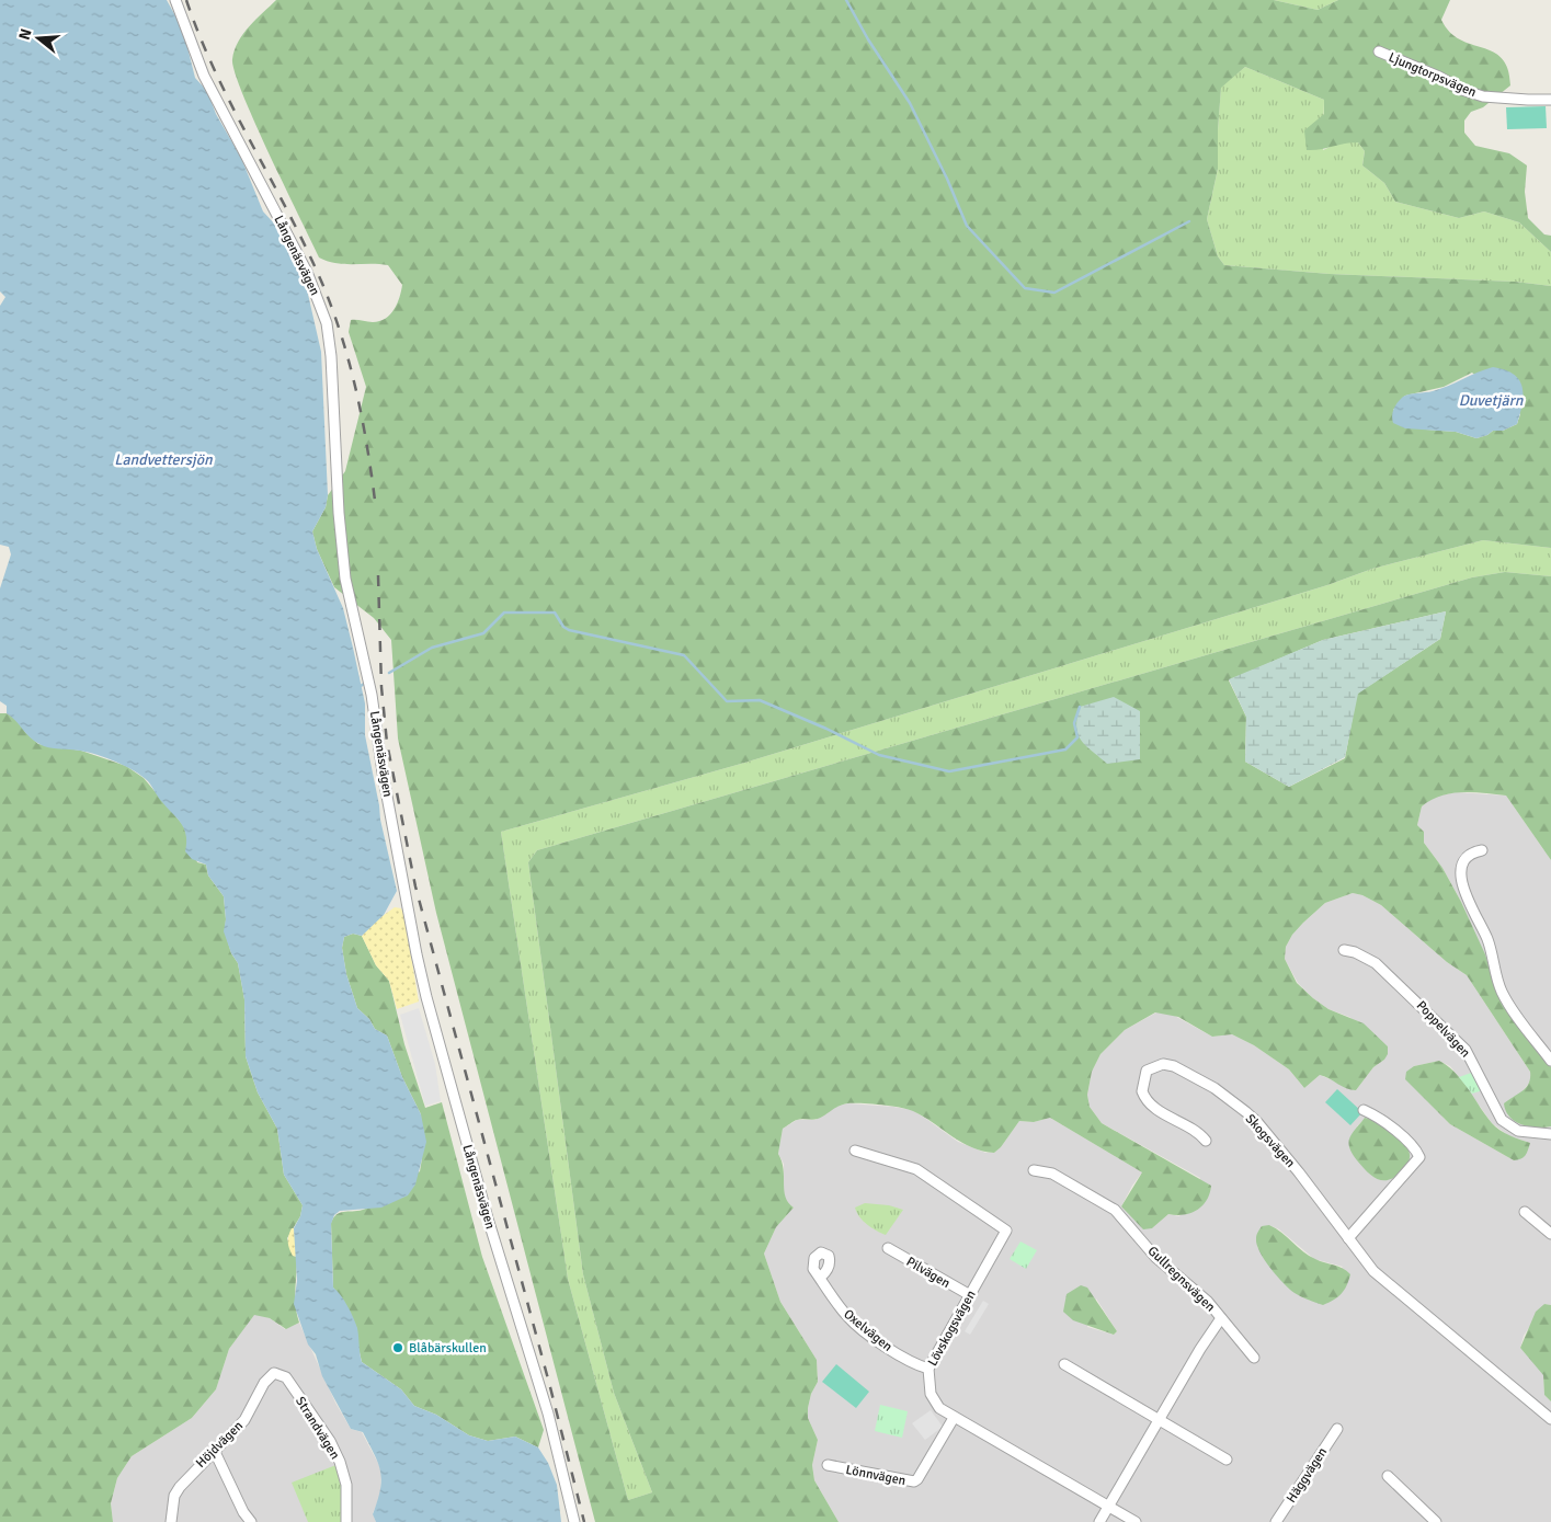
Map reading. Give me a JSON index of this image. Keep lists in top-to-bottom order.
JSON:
{
  "streets": {
    "street": [
      "Ljungtorpsvägen",
      "Långenäsvägen",
      "Poppelvägen",
      "Skogsvägen",
      "Pilvägen",
      "Gullregnsvägen",
      "Lövskogsvägen",
      "Oxelvägen",
      "Strandvägen",
      "Höjdvägen",
      "Lönnvägen",
      "Häggvägen"
    ]
  },
  "crossings": [
    ["Pilvägen", "Lövskogsvägen"],
    ["Gullregnsvägen", "Lövskogsvägen"],
    ["Lövskogsvägen", "Oxelvägen"],
    ["Lövskogsvägen", "Lönnvägen"],
    ["Strandvägen", "Höjdvägen"]
  ],
  "water": ["Duvetjärn", "Landvettersjön"],
  "places": ["Blåbärskullen"],
  "north": "left"
}
